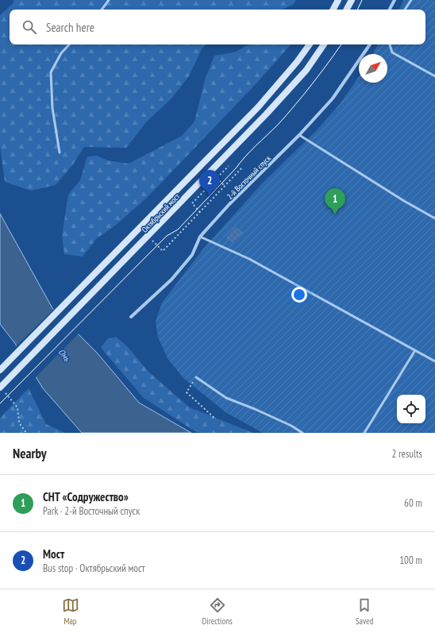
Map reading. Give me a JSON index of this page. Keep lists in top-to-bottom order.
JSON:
{
  "streets": {
    "main road": ["Октябрьский мост"],
    "street": ["2-й Восточный спуск"]
  },
  "water": ["Омь"],
  "north": "top right",
  "page": {
    "search": "Search here",
    "pins": ["2", "1"],
    "heading": ["Nearby", "2 results"],
    "list": [
      {
        "mark": "1",
        "name": "СНТ «Содружество»",
        "note": "Park · 2-й Восточный спуск",
        "value": "60 m"
      },
      {
        "mark": "2",
        "name": "Мост",
        "note": "Bus stop · Октябрьский мост",
        "value": "100 m"
      }
    ],
    "nav": ["Map", "Directions", "Saved"]
  }
}
